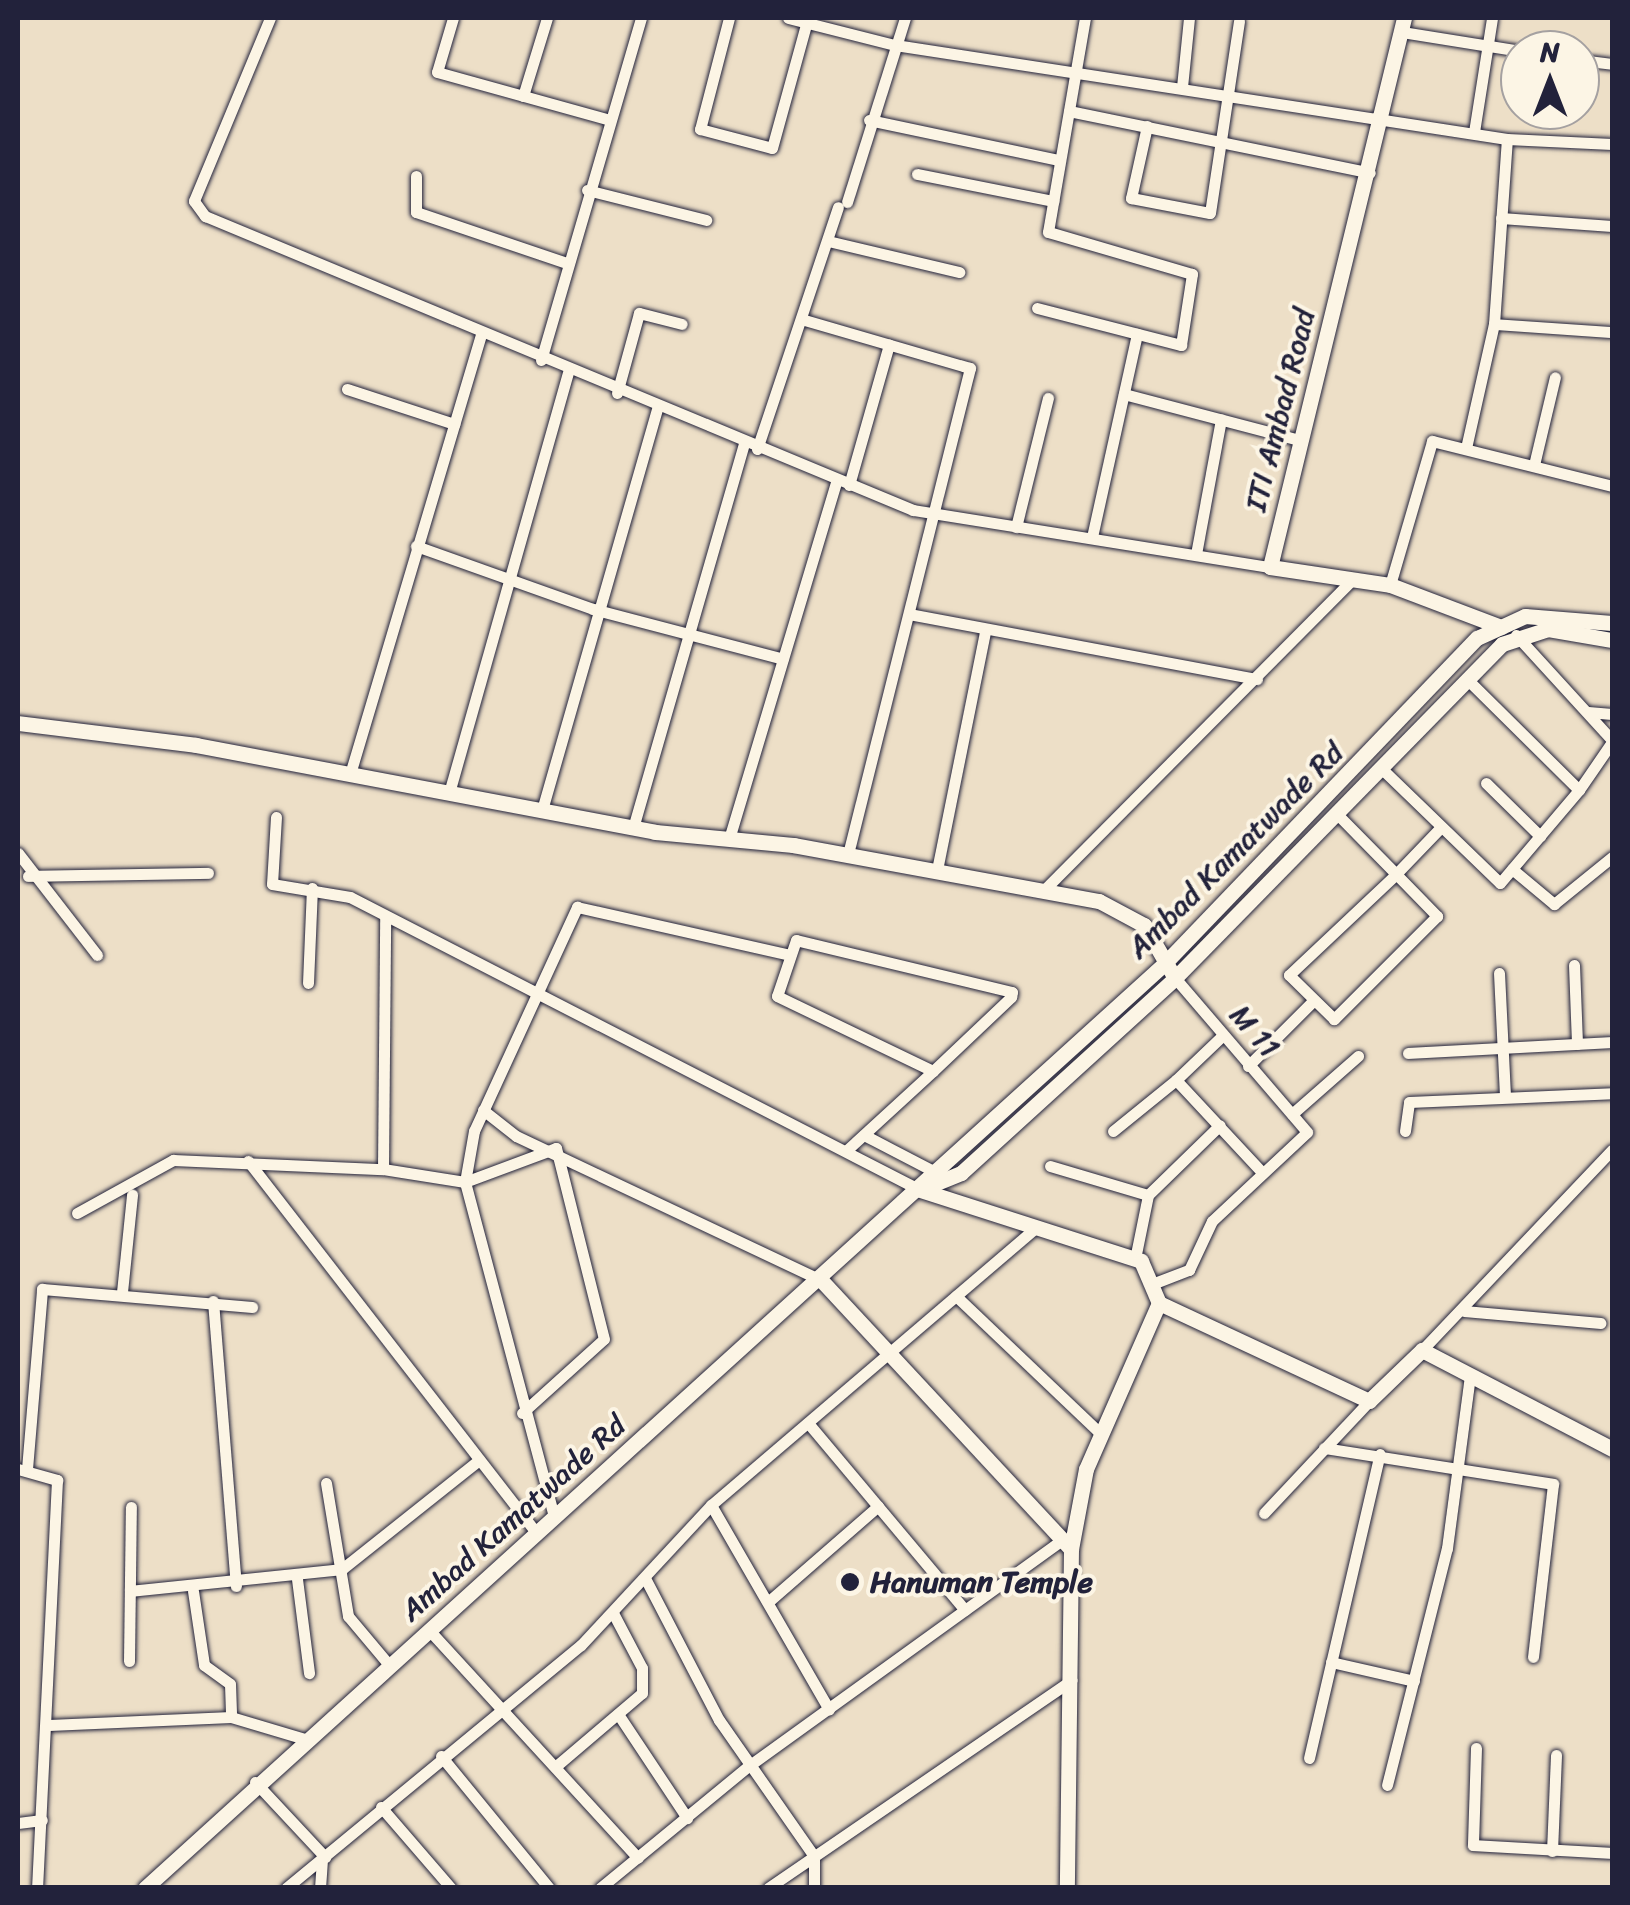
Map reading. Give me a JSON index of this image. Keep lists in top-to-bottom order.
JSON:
{
  "streets": {
    "street": ["ITI Ambad Road", "Ambad Kamatwade Rd", "M 11"]
  },
  "crossings": [
    ["Ambad Kamatwade Rd", "M 11"]
  ],
  "places": ["Hanuman Temple"],
  "north": "top"
}
